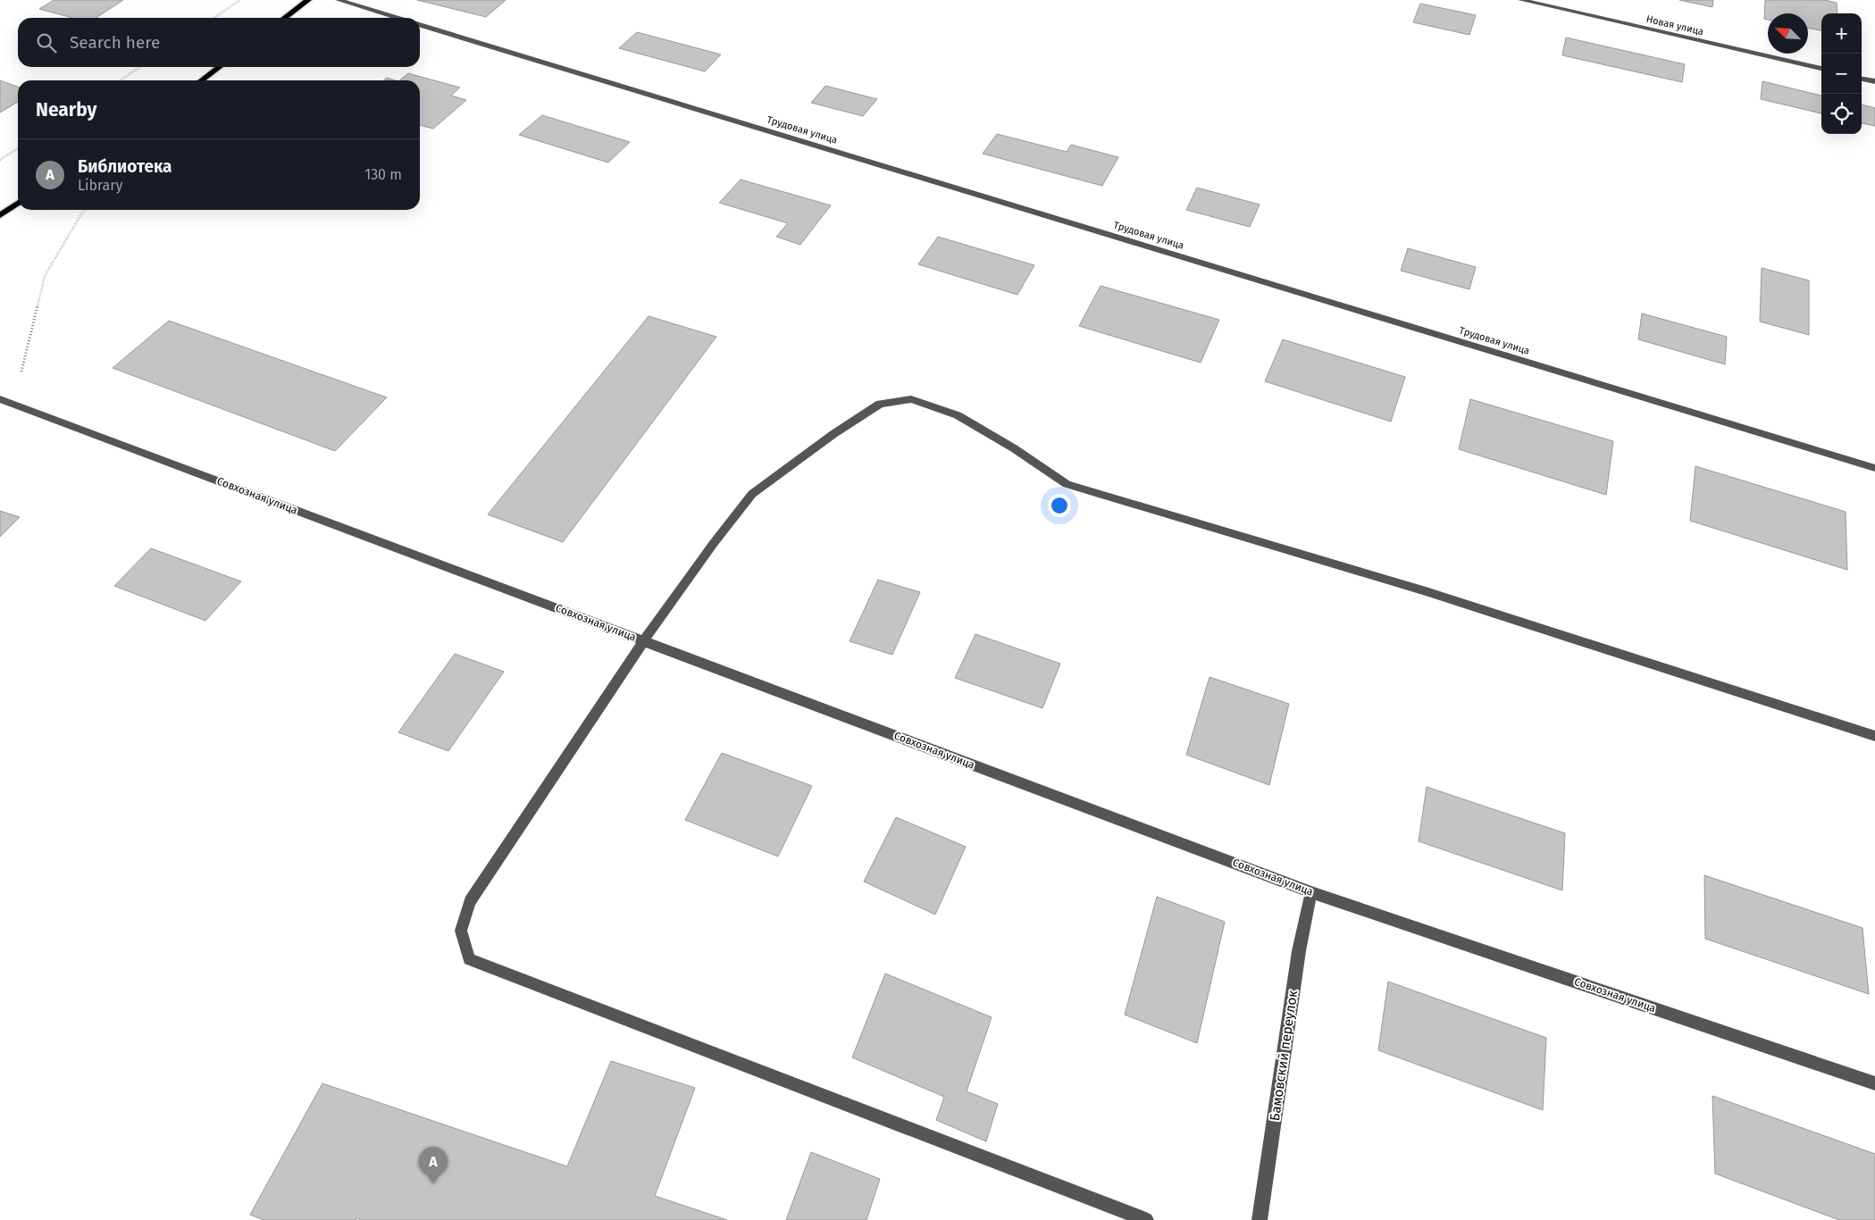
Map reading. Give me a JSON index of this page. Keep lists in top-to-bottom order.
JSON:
{
  "streets": {
    "street": [
      "Новая улица",
      "Трудовая улица",
      "Совхозная улица",
      "Бамовский переулок"
    ]
  },
  "crossings": [
    ["Совхозная улица", "Бамовский переулок"]
  ],
  "north": "top left",
  "page": {
    "map_buttons": ["+", "−"],
    "search": "Search here",
    "heading": "Nearby",
    "list": [
      {
        "mark": "A",
        "name": "Библиотека",
        "note": "Library",
        "value": "130 m"
      }
    ],
    "pins": "A"
  }
}
